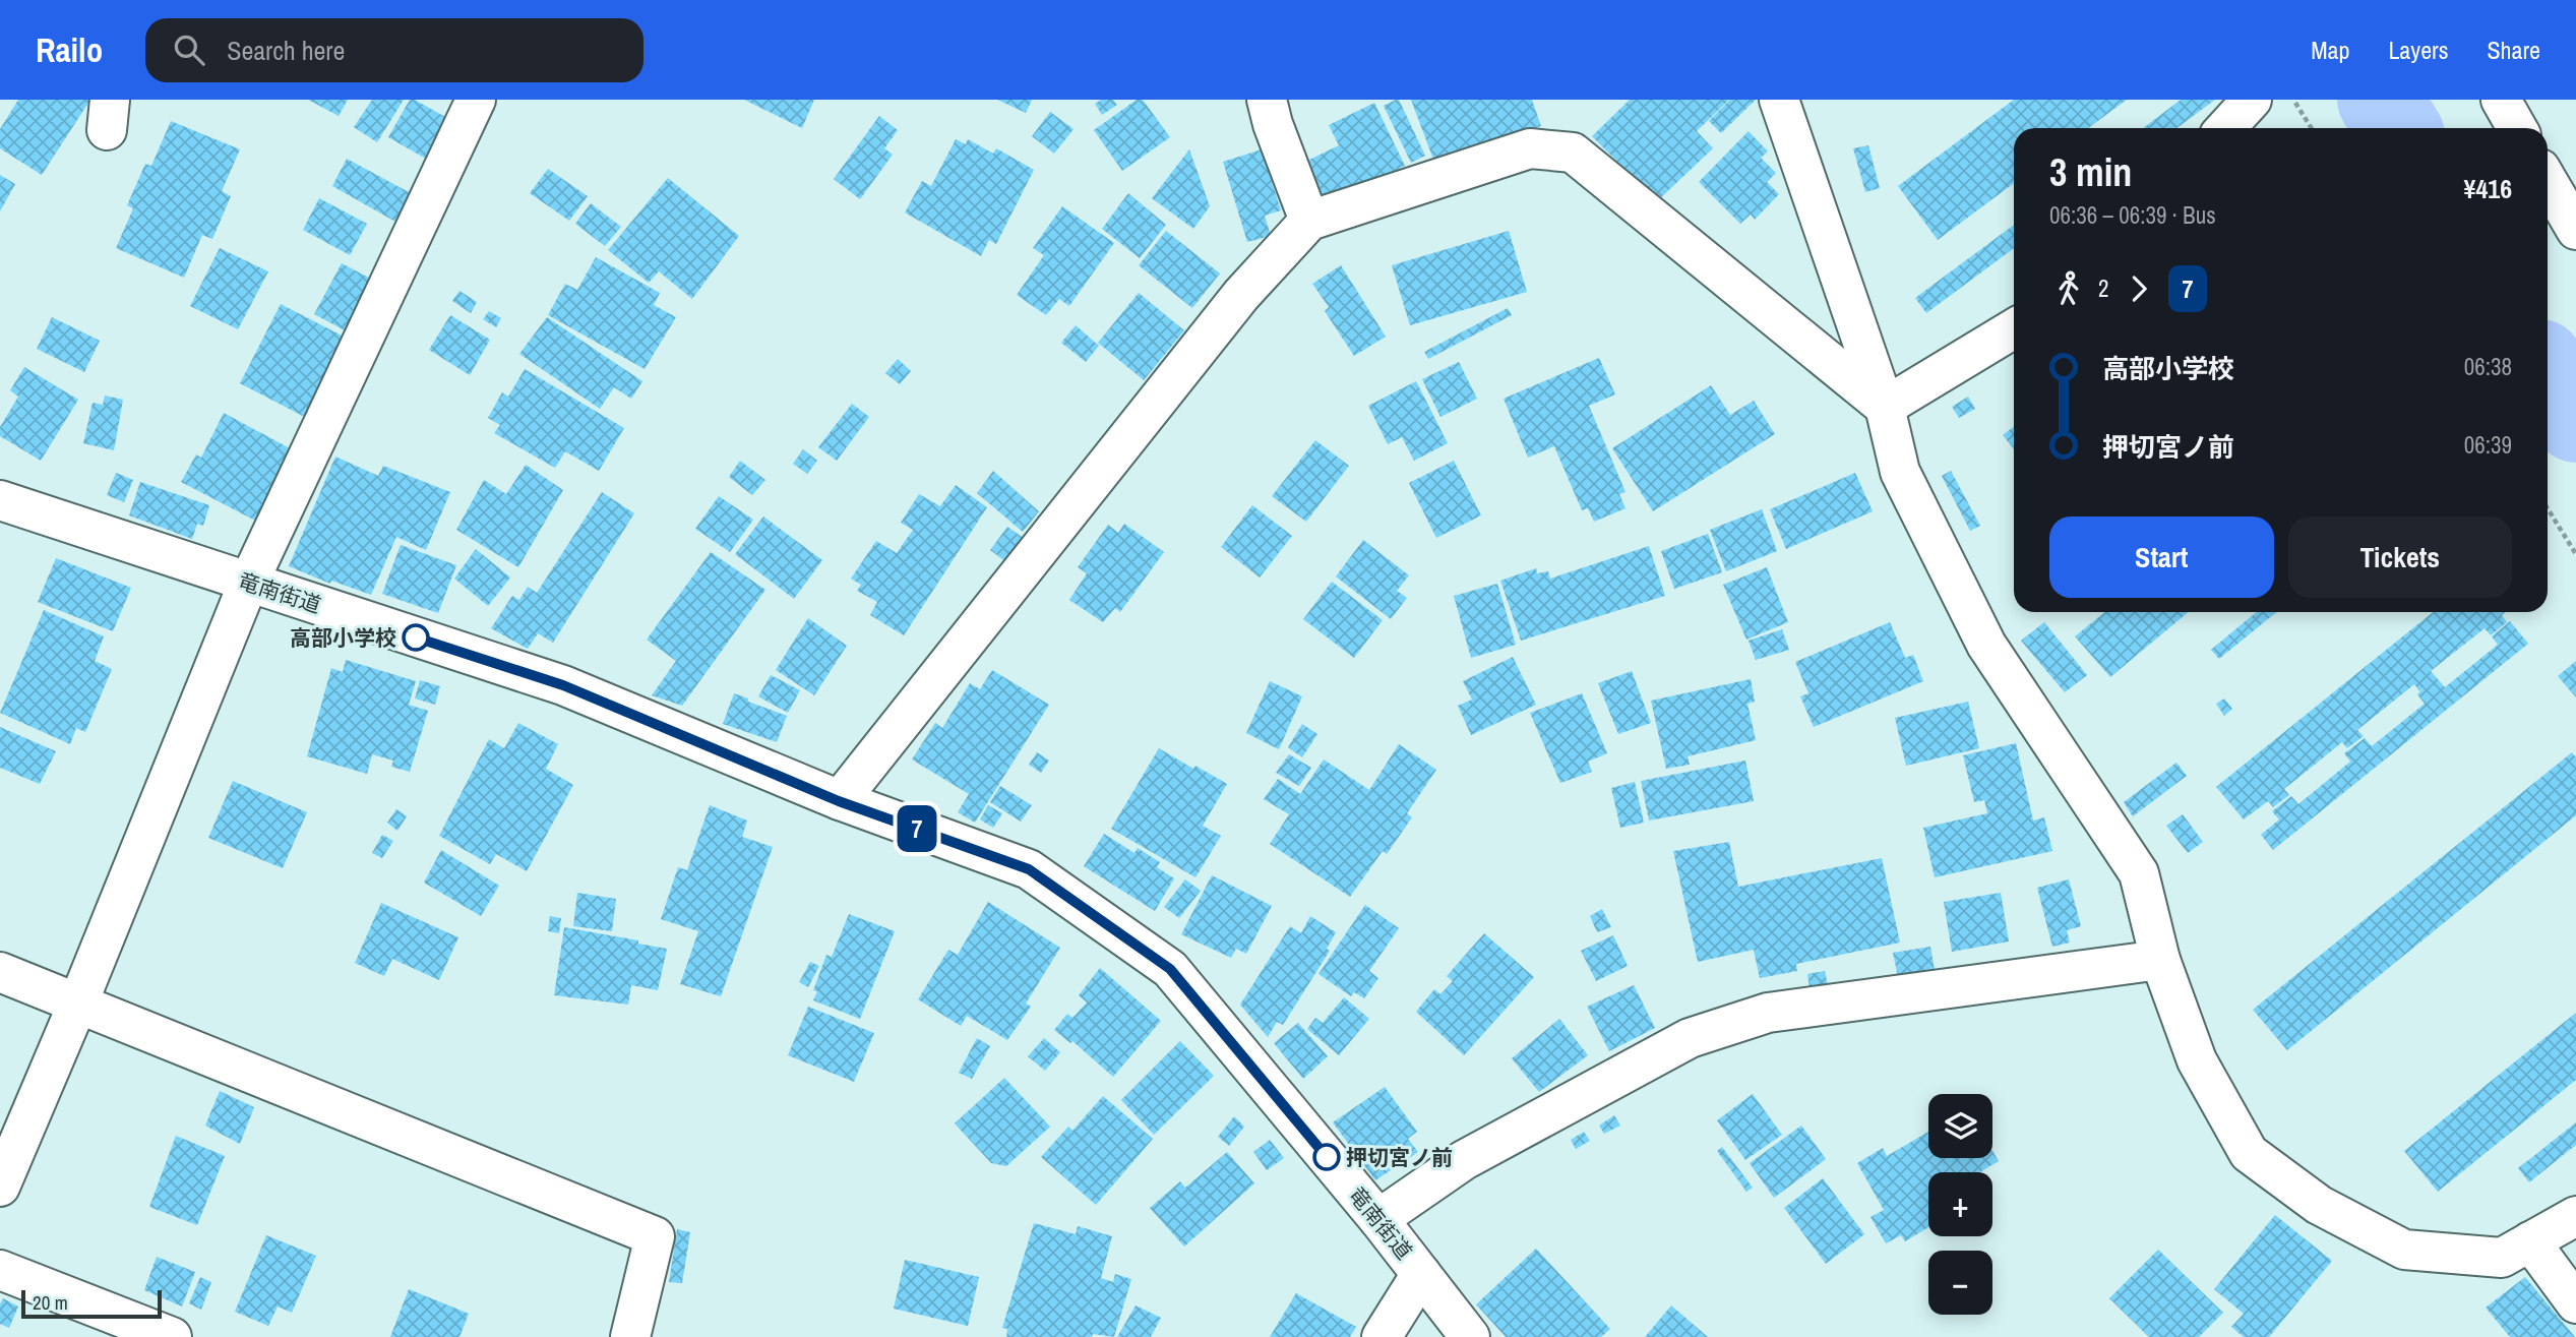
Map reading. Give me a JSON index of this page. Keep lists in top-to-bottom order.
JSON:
{
  "streets": {
    "street": ["竜南街道"]
  },
  "places": ["高部小学校", "押切宮ノ前"],
  "lines": ["bus line 7"],
  "scale_bar": "20 m",
  "page": {
    "header": "Railo",
    "search": "Search here",
    "nav": ["Map", "Layers", "Share"],
    "on_map": "7",
    "heading": ["3 min", "06:36 – 06:39 · Bus", "¥416"],
    "legs": ["2", "7"],
    "list": [
      {
        "name": "高部小学校",
        "value": "06:38"
      },
      {
        "name": "押切宮ノ前",
        "value": "06:39"
      }
    ],
    "buttons": ["Start", "Tickets"],
    "map_buttons": ["+", "−"],
    "scale": "20 m"
  }
}
